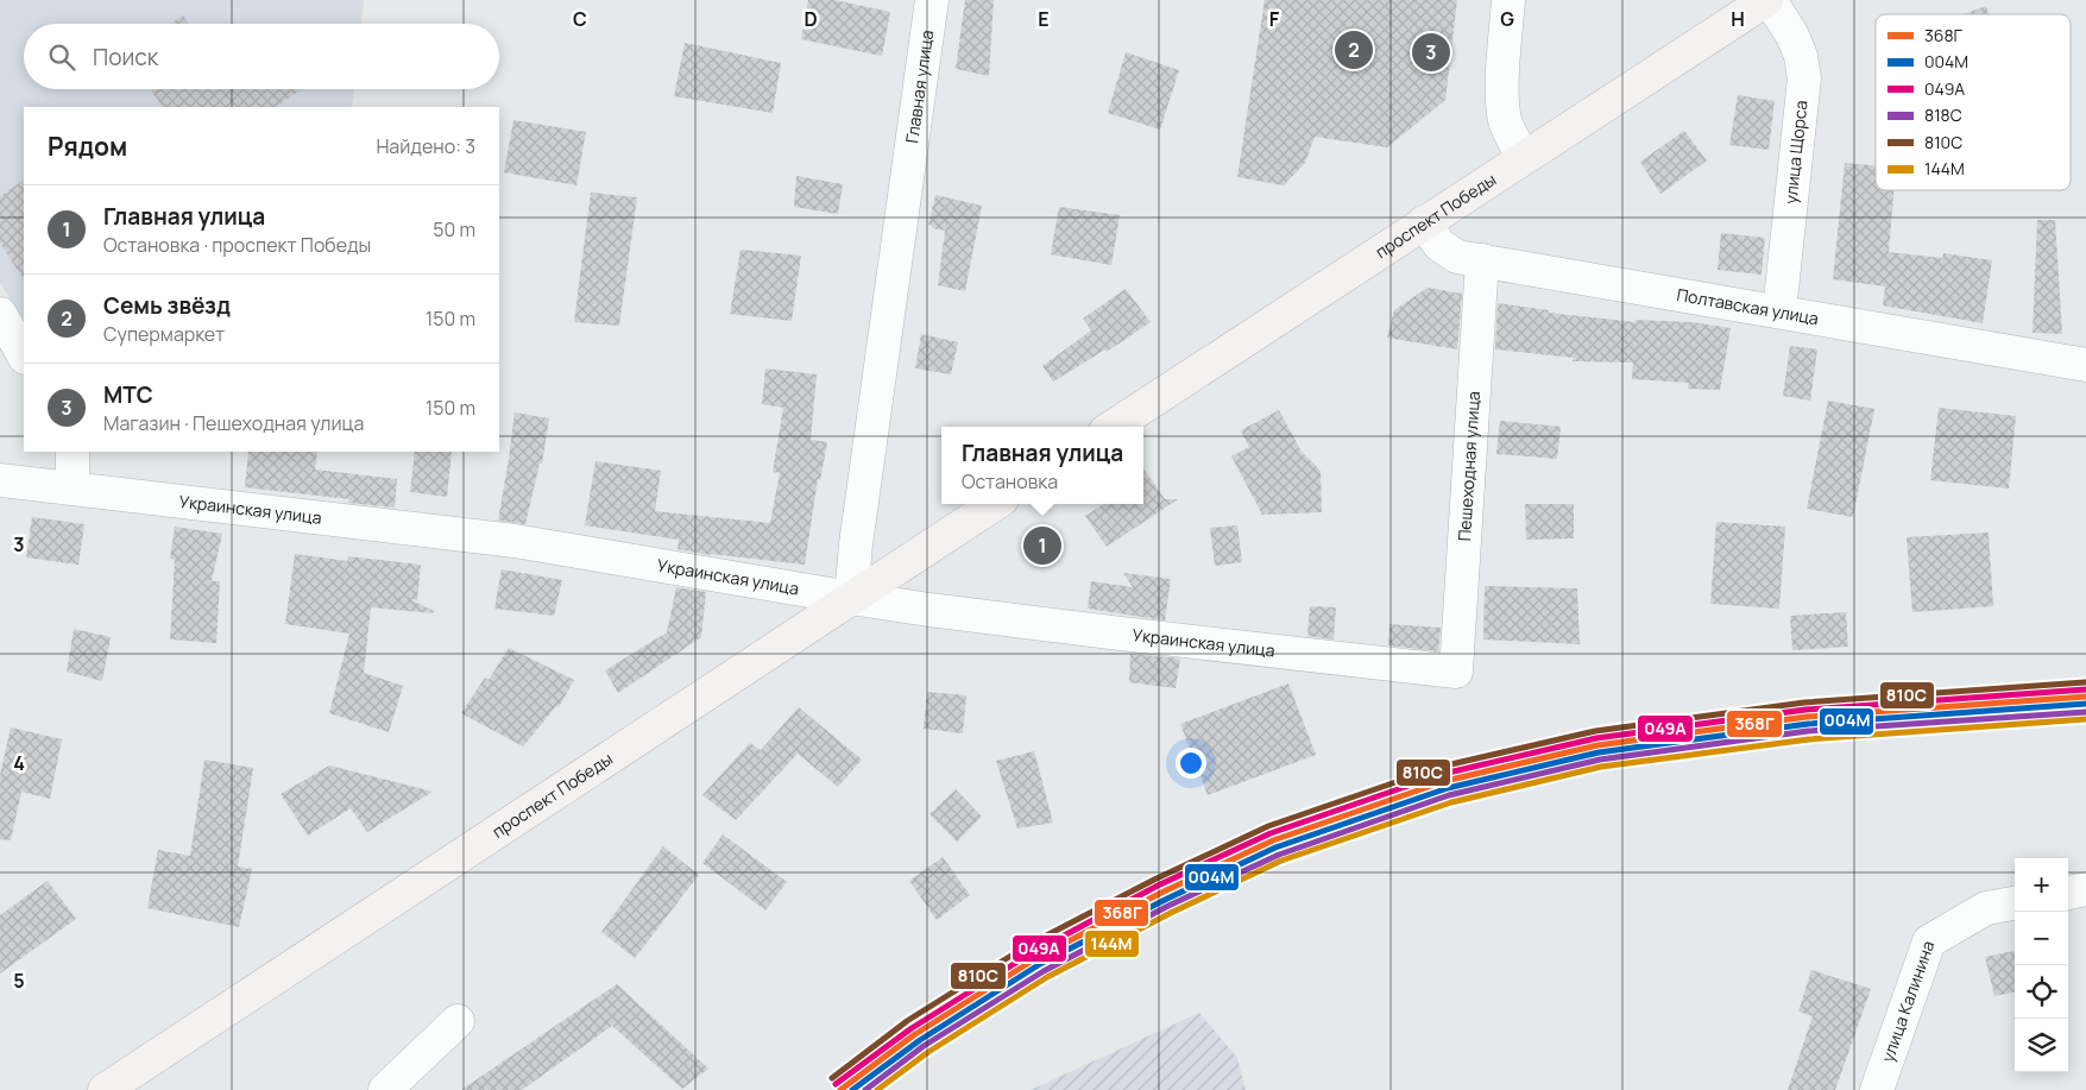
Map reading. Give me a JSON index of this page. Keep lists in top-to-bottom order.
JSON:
{
  "streets": {
    "main road": ["проспект Победы"],
    "street": [
      "Главная улица",
      "улица Щорса",
      "Полтавская улица",
      "Пешеходная улица",
      "Украинская улица",
      "улица Калинина"
    ]
  },
  "crossings": [
    ["Главная улица", "проспект Победы"],
    ["Главная улица", "Украинская улица"],
    ["улица Щорса", "проспект Победы"],
    ["улица Щорса", "Полтавская улица"],
    ["проспект Победы", "Полтавская улица"],
    ["проспект Победы", "Украинская улица"],
    ["Полтавская улица", "Пешеходная улица"],
    ["Пешеходная улица", "Украинская улица"]
  ],
  "lines": [
    "transit line 810С",
    "transit line 049А",
    "transit line 368Г",
    "transit line 004М",
    "transit line 818С",
    "transit line 144М"
  ],
  "legend": [
    "368Г",
    "004М",
    "049А",
    "818С",
    "810С",
    "144М"
  ],
  "page": {
    "search": "Поиск",
    "pins": ["2", "3", "1"],
    "heading": ["Рядом", "Найдено: 3"],
    "list": [
      {
        "mark": "1",
        "name": "Главная улица",
        "note": "Остановка · проспект Победы",
        "value": "50 m"
      },
      {
        "mark": "2",
        "name": "Семь звёзд",
        "note": "Супермаркет",
        "value": "150 m"
      },
      {
        "mark": "3",
        "name": "МТС",
        "note": "Магазин · Пешеходная улица",
        "value": "150 m"
      }
    ],
    "popup": ["Главная улица", "Остановка"],
    "map_buttons": ["+", "−"]
  },
  "grid": {
    "columns": [
      "C",
      "D",
      "E",
      "F",
      "G",
      "H"
    ],
    "rows": ["3", "4", "5"]
  }
}
